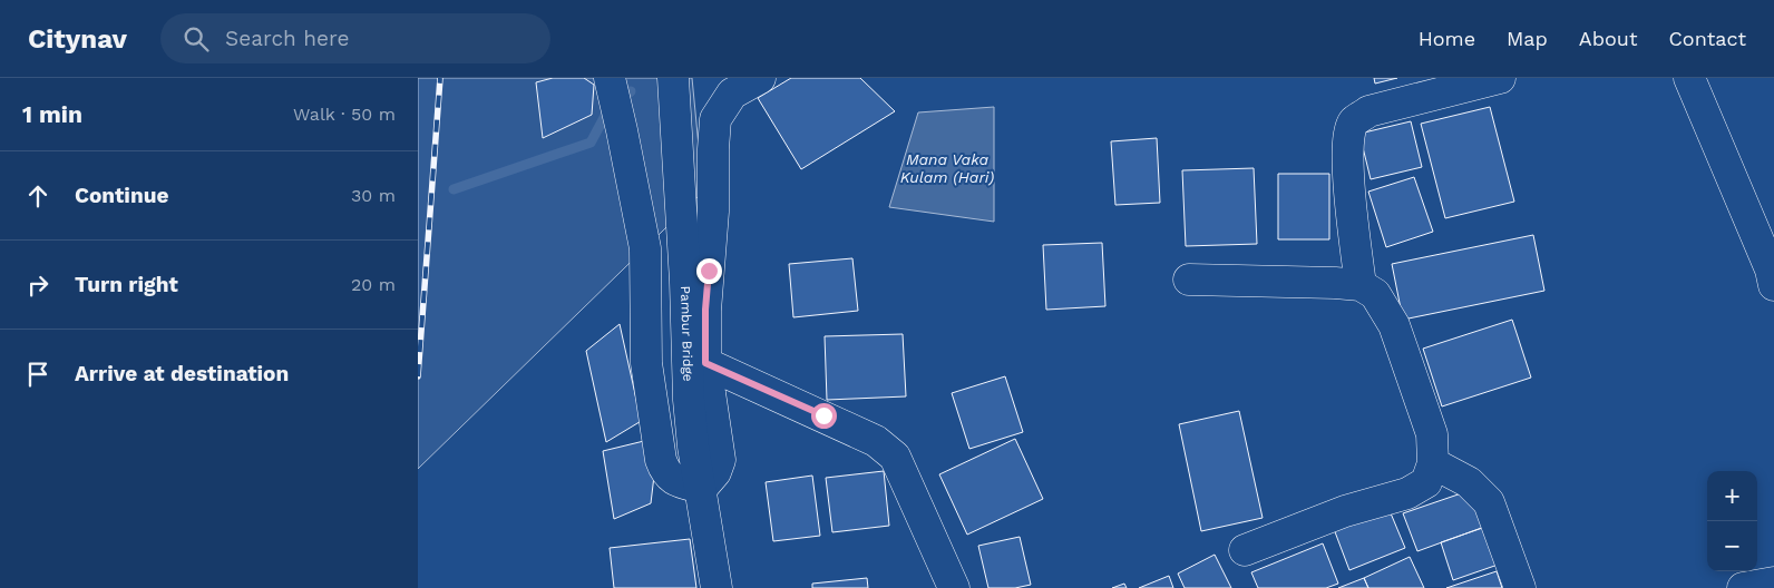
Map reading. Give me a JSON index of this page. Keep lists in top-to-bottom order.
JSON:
{
  "streets": {
    "street": ["Pambur Bridge"]
  },
  "water": ["Mana Vaka Kulam (Hari)"],
  "page": {
    "header": "Citynav",
    "search": "Search here",
    "nav": [
      "Home",
      "Map",
      "About",
      "Contact"
    ],
    "heading": ["1 min", "Walk · 50 m"],
    "list": [
      ["Continue", "30 m"],
      ["Turn right", "20 m"],
      "Arrive at destination"
    ],
    "map_buttons": ["+", "−"]
  }
}
